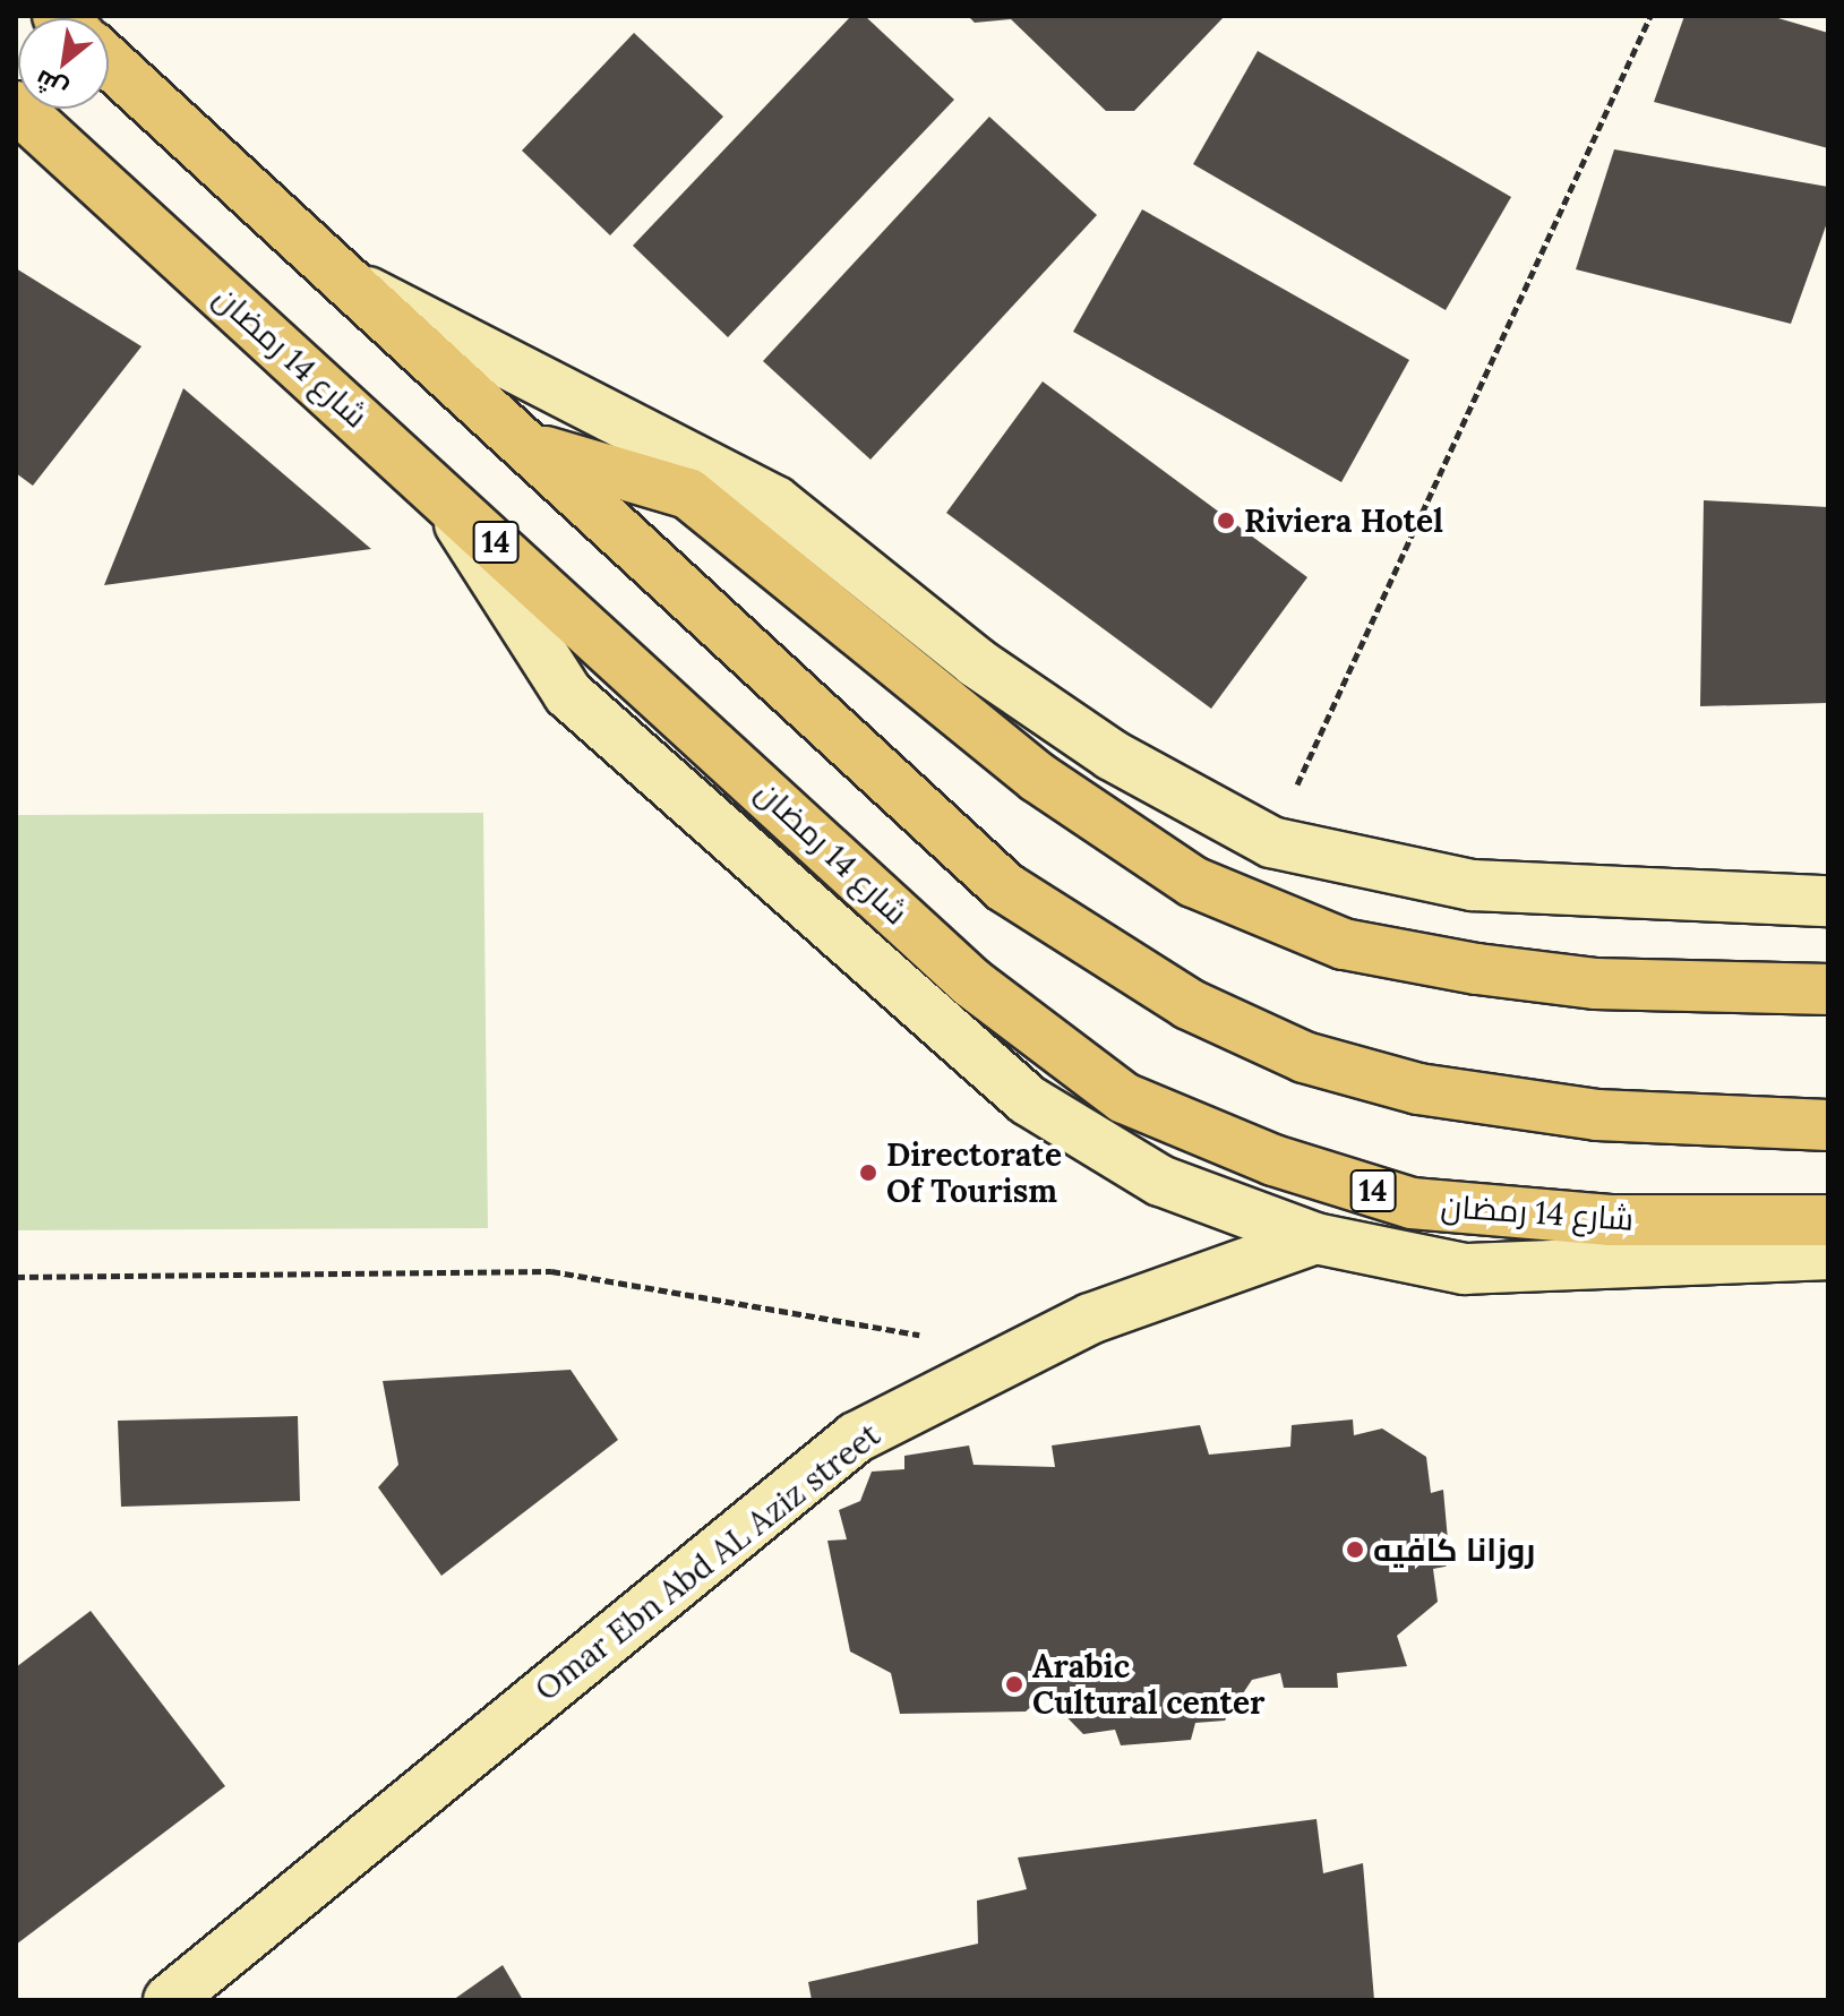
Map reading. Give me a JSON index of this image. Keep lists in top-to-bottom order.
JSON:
{
  "streets": {
    "main road": ["شارع 14 رمضان", "14", "Omar Ebn Abd AL Aziz street"]
  },
  "places": [
    "Riviera Hotel",
    "Directorate Of Tourism",
    "روزانا كافيه",
    "Arabic Cultural center"
  ],
  "north": "bottom left"
}
